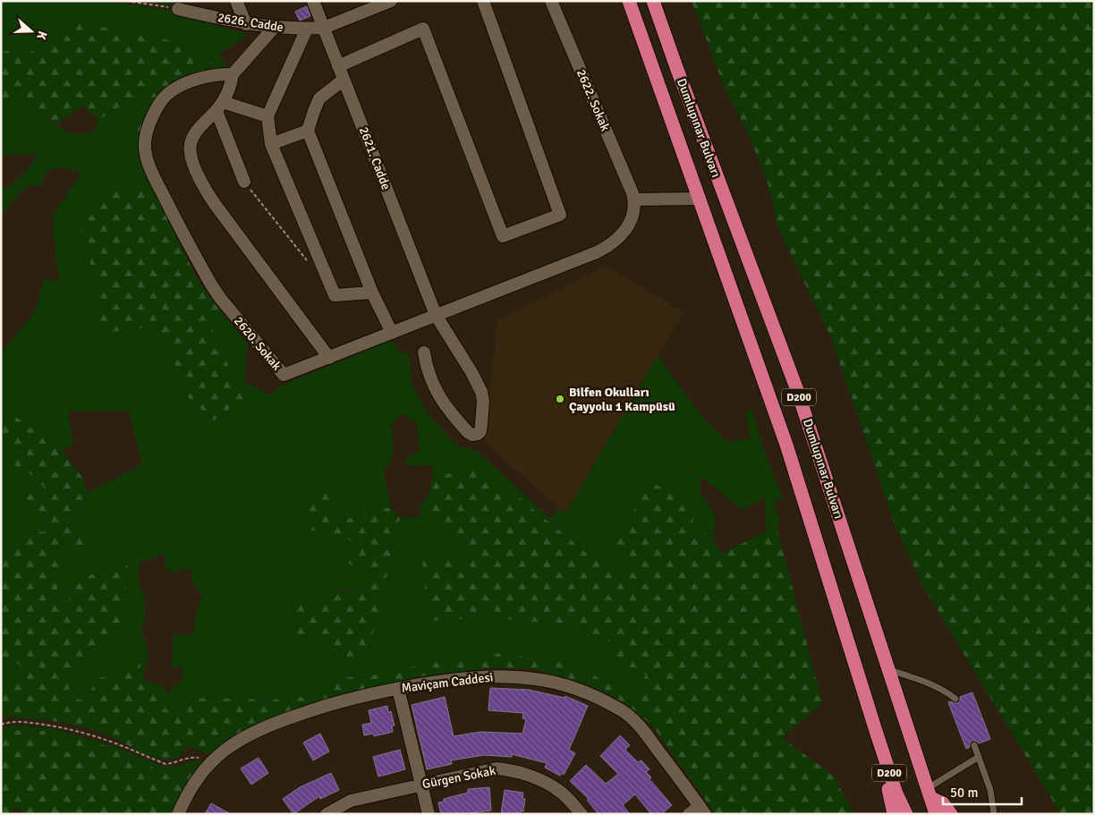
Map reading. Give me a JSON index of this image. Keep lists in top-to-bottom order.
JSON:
{
  "streets": {
    "highway": ["Dumlupınar Bulvarı", "D200"],
    "street": [
      "2626. Cadde",
      "2622. Sokak",
      "2621. Cadde",
      "2620. Sokak",
      "Maviçam Caddesi",
      "Gürgen Sokak"
    ]
  },
  "crossings": [
    ["2626. Cadde", "2621. Cadde"],
    ["2622. Sokak", "2620. Sokak"],
    ["2621. Cadde", "2620. Sokak"]
  ],
  "places": ["Bilfen Okulları Çayyolu 1 Kampüsü"],
  "scale_bar": "50 m",
  "north": "right"
}
